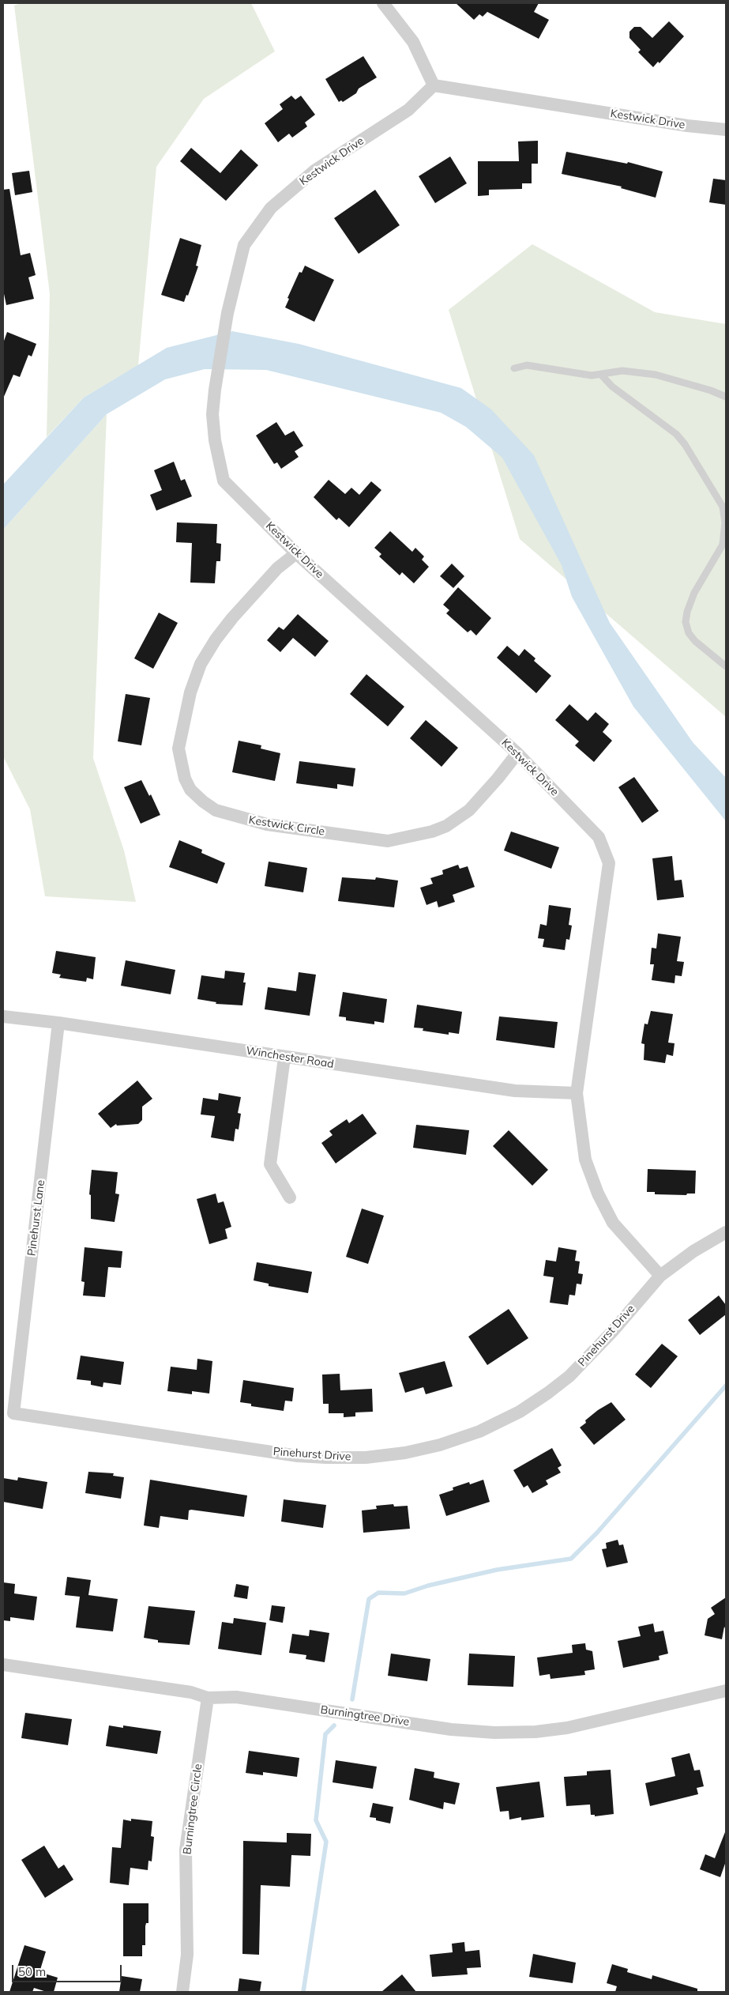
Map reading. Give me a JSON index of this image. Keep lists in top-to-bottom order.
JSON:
{
  "streets": {
    "street": [
      "Kestwick Drive",
      "Kestwick Circle",
      "Winchester Road",
      "Pinehurst Lane",
      "Pinehurst Drive",
      "Burningtree Drive",
      "Burningtree Circle"
    ]
  },
  "crossings": [
    ["Kestwick Drive", "Kestwick Circle"],
    ["Kestwick Drive", "Winchester Road"],
    ["Kestwick Drive", "Pinehurst Drive"],
    ["Winchester Road", "Pinehurst Lane"],
    ["Pinehurst Lane", "Pinehurst Drive"],
    ["Burningtree Drive", "Burningtree Circle"]
  ],
  "scale_bar": "50 m"
}
